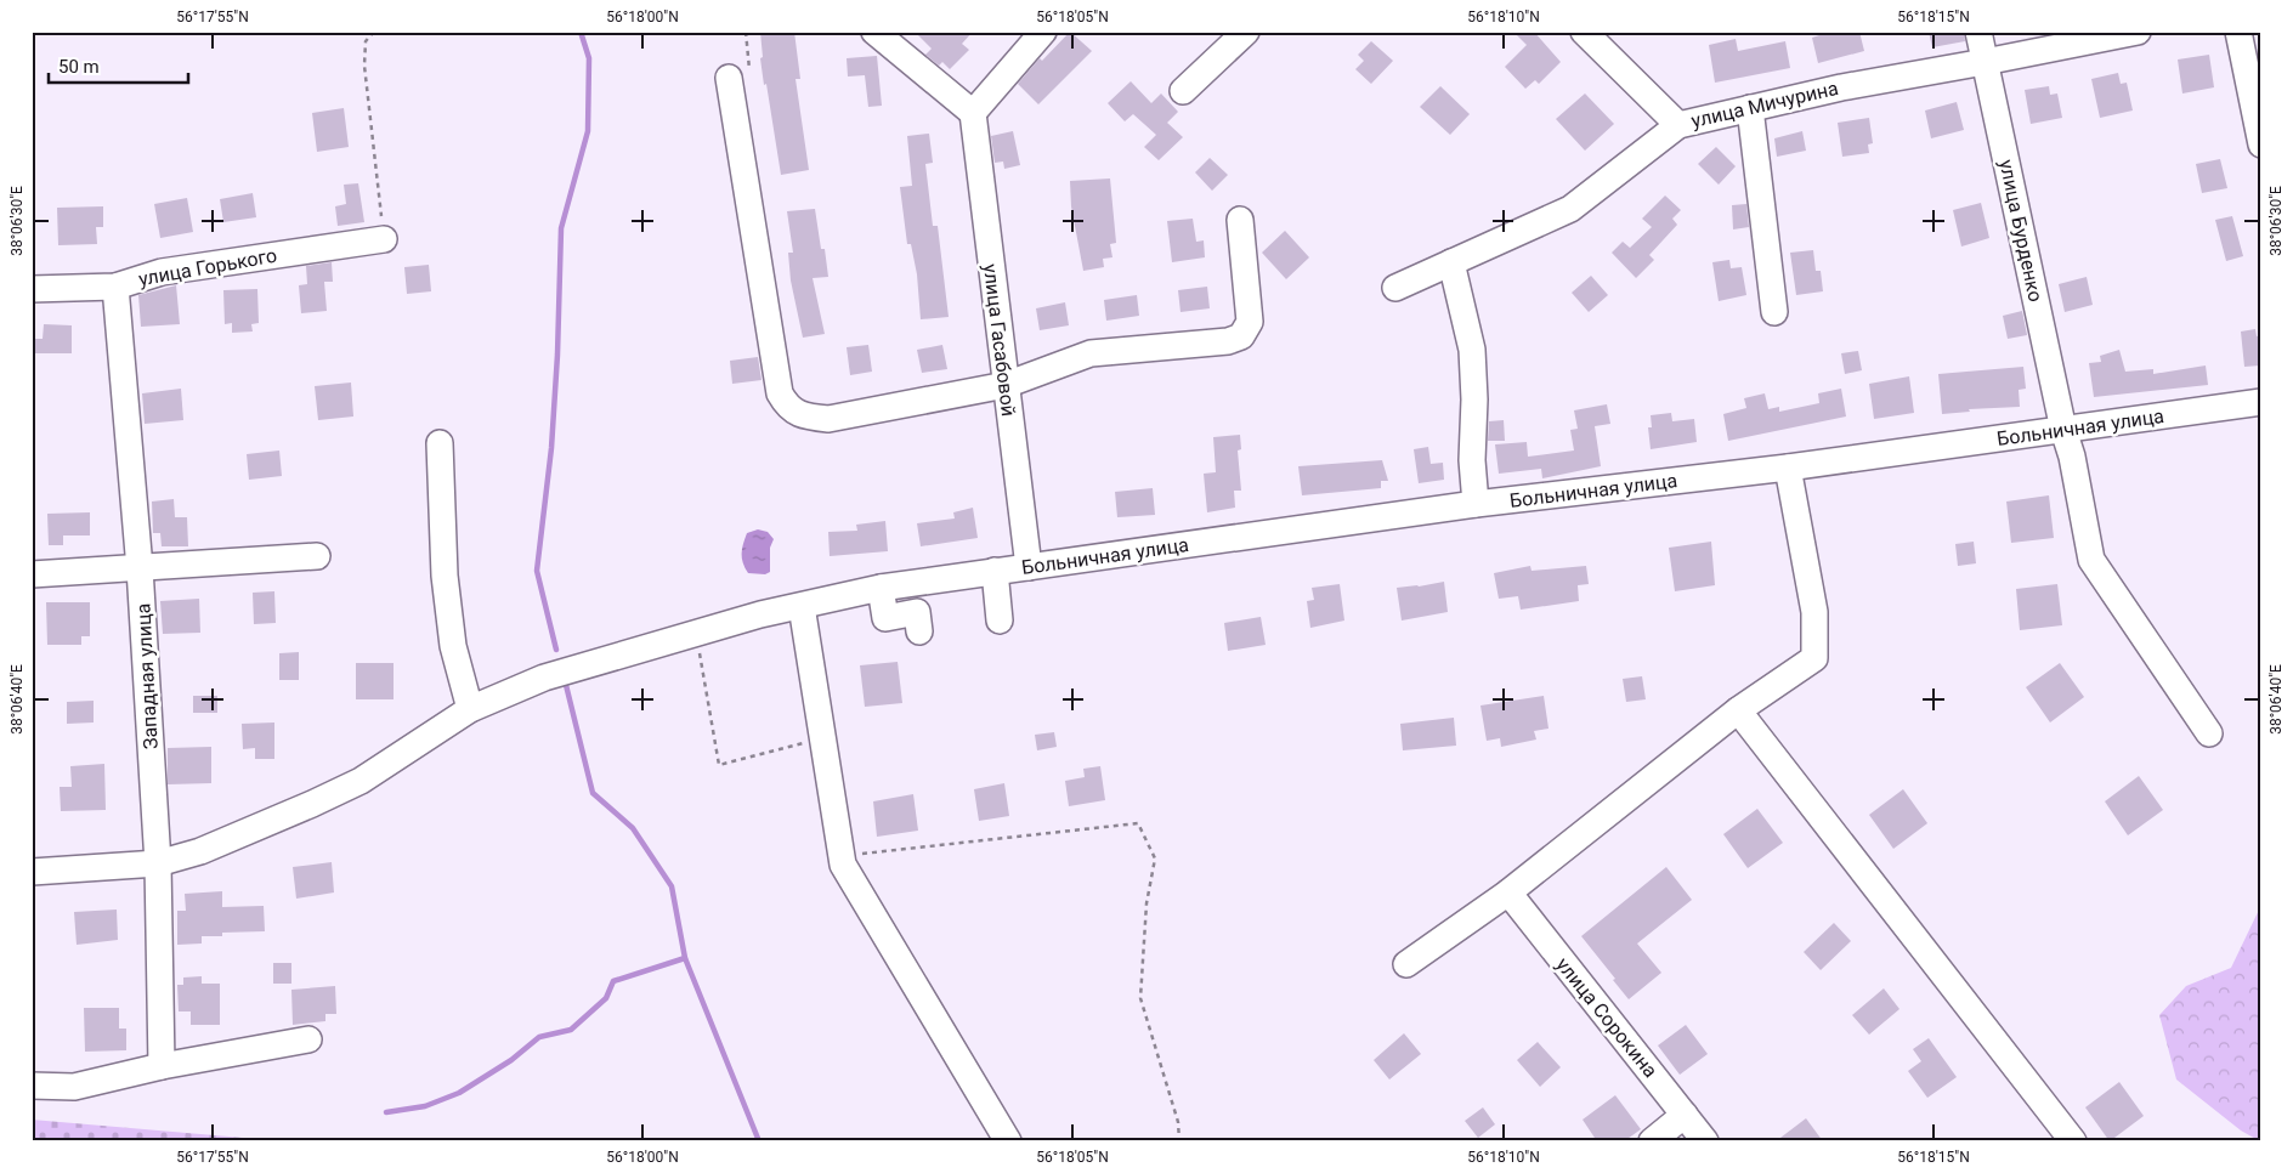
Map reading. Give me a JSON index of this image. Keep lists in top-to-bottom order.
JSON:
{
  "streets": {
    "street": [
      "улица Мичурина",
      "улица Бурденко",
      "улица Горького",
      "улица Гасабовой",
      "Больничная улица",
      "Западная улица",
      "улица Сорокина"
    ]
  },
  "crossings": [
    ["улица Мичурина", "улица Бурденко"],
    ["улица Бурденко", "Больничная улица"],
    ["улица Горького", "Западная улица"],
    ["улица Гасабовой", "Больничная улица"],
    ["Больничная улица", "Западная улица"]
  ],
  "scale_bar": "50 m",
  "coordinates": [
    "56°17'55\"N",
    "56°18'00\"N",
    "56°18'05\"N",
    "56°18'10\"N",
    "56°18'15\"N",
    "38°06'30\"E",
    "38°06'40\"E"
  ]
}
